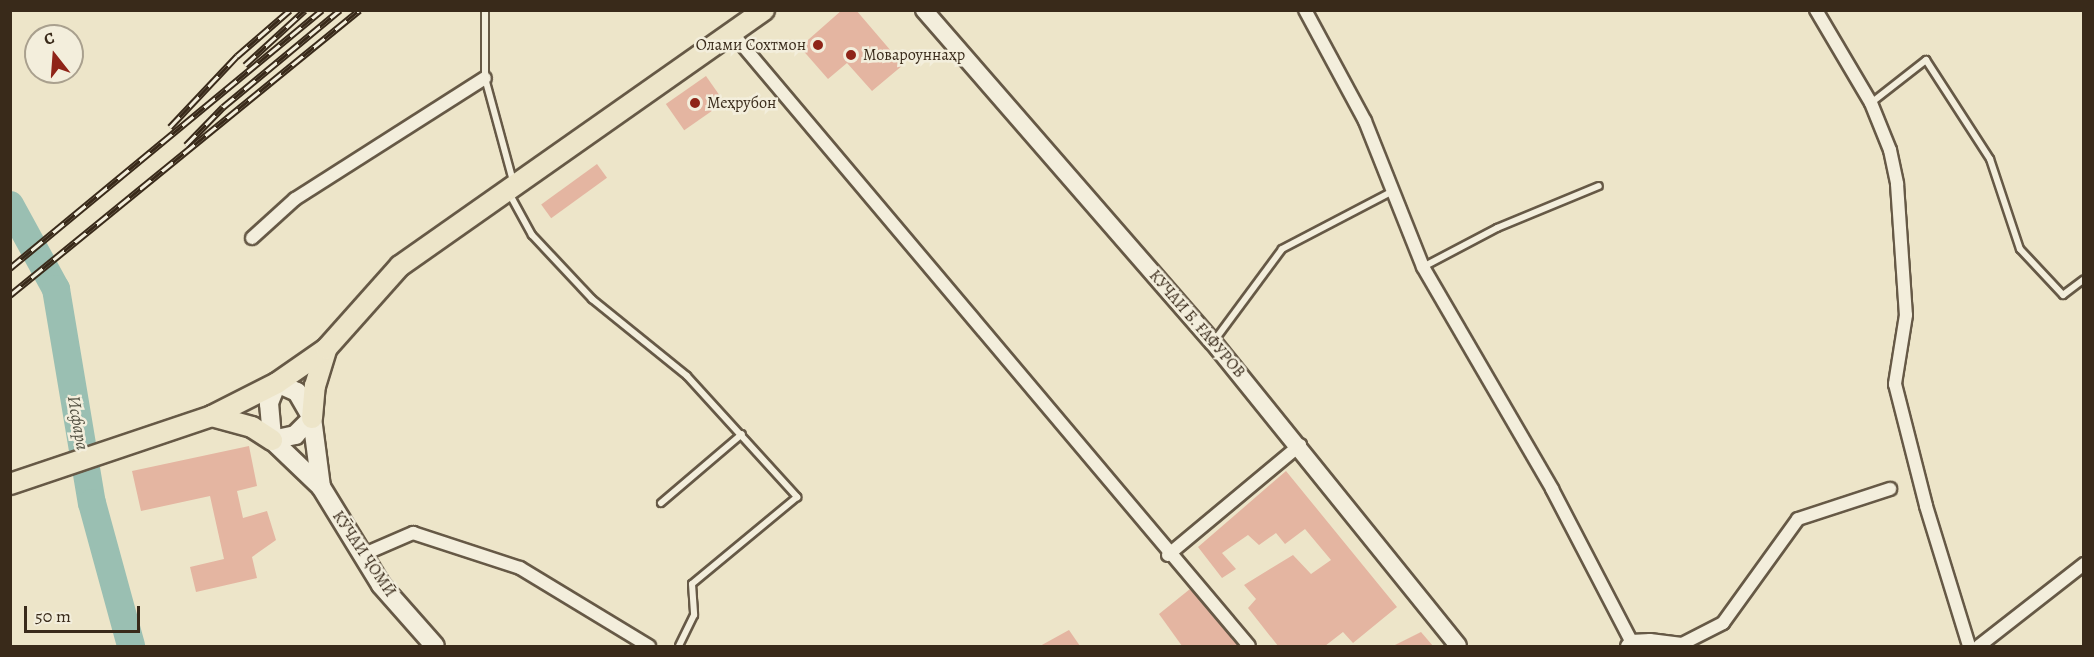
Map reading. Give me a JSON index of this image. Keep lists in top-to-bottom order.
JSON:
{
  "streets": {
    "main road": ["КӮЧАИ ҶОМӢ"],
    "street": ["КУЧАИ Б. ҒАФУРОВ"]
  },
  "water": ["Исфара"],
  "places": ["Олами Сохтмон", "Мовароуннаҳр", "Меҳрубон"],
  "scale_bar": "50 m",
  "north": "top"
}
